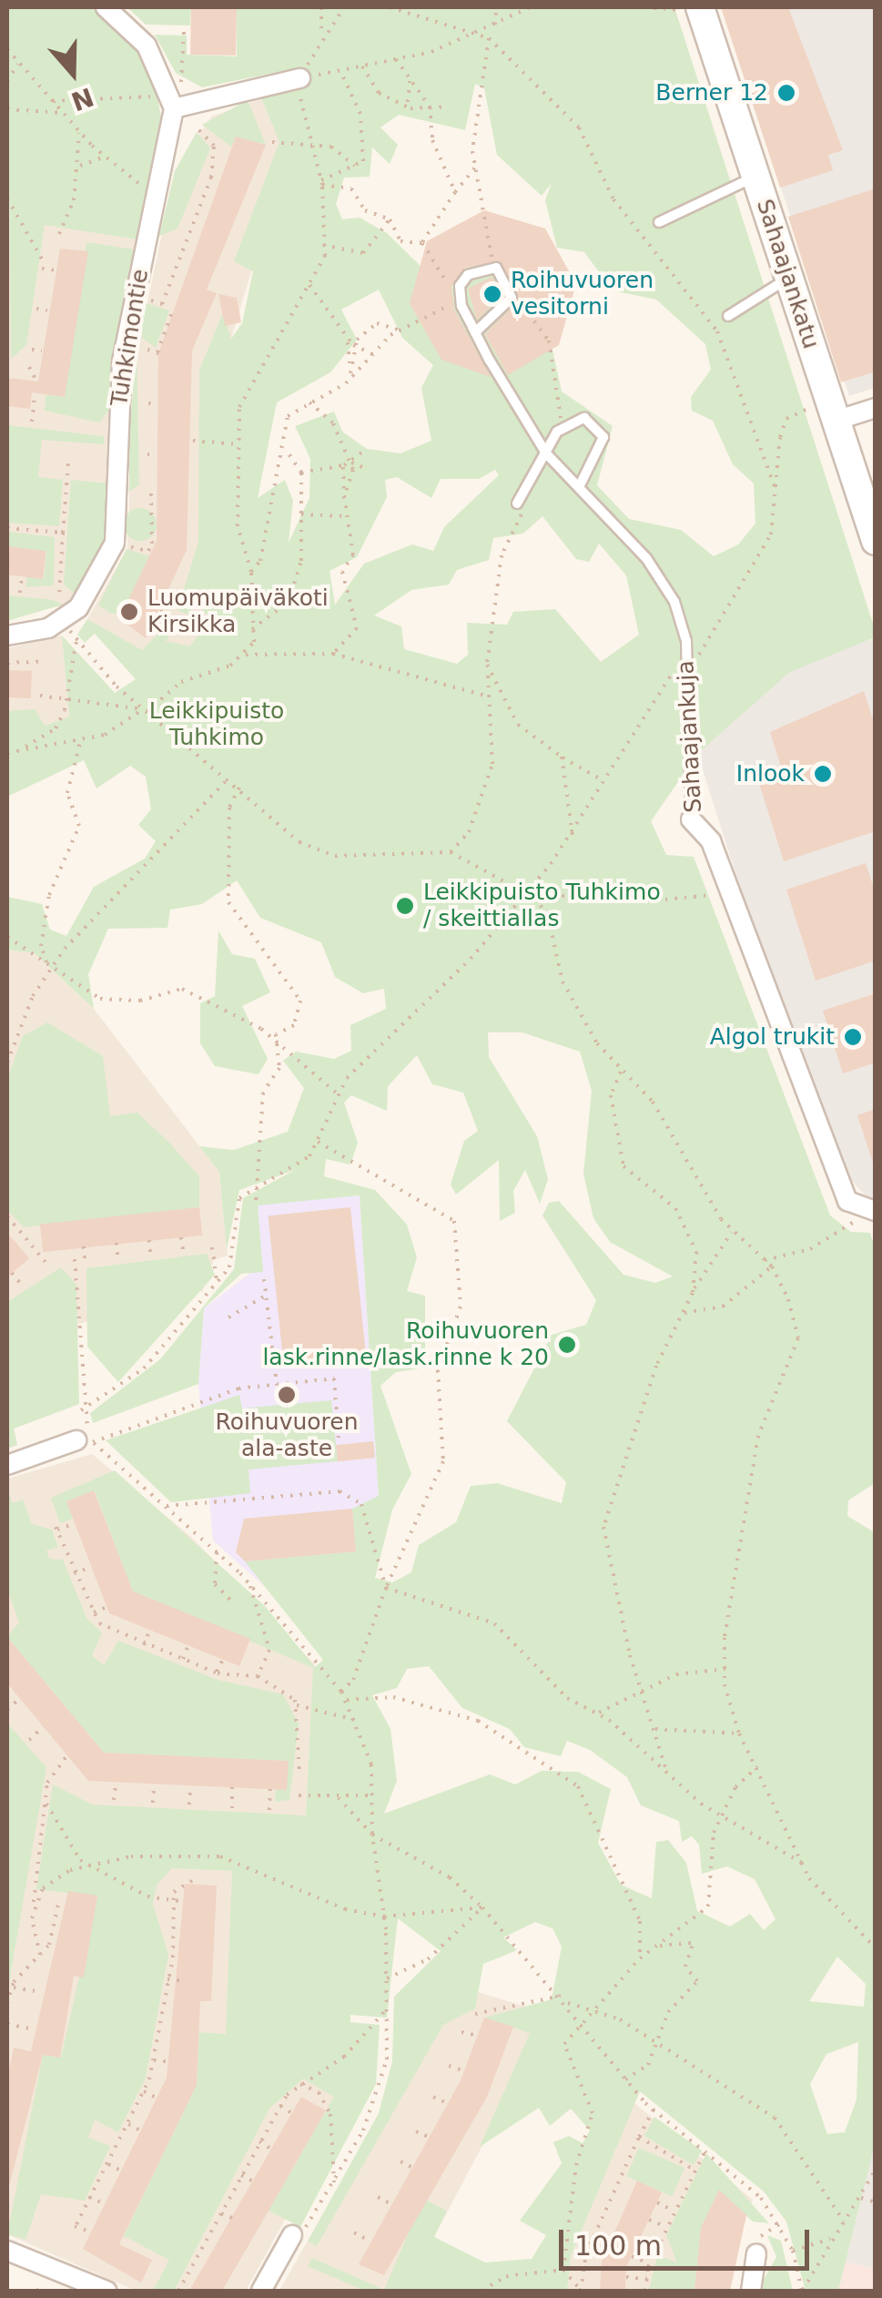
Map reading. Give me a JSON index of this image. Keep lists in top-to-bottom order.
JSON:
{
  "streets": {
    "main road": ["Sahaajankatu"],
    "street": ["Tuhkimontie", "Sahaajankuja"]
  },
  "parks": ["Leikkipuisto Tuhkimo"],
  "places": [
    "Berner 12",
    "Roihuvuoren vesitorni",
    "Luomupäiväkoti Kirsikka",
    "Inlook",
    "Leikkipuisto Tuhkimo / skeittiallas",
    "Algol trukit",
    "Roihuvuoren lask.rinne/lask.rinne k 20",
    "Roihuvuoren ala-aste"
  ],
  "scale_bar": "100 m",
  "north": "bottom"
}
